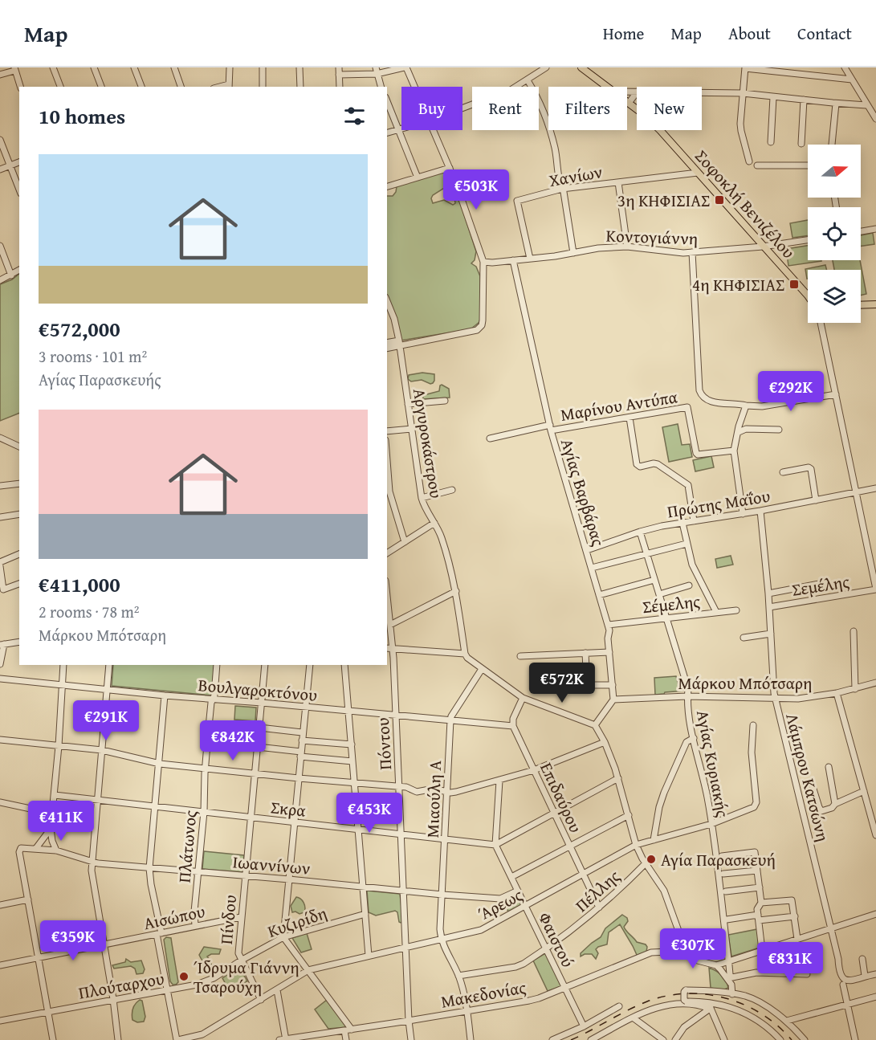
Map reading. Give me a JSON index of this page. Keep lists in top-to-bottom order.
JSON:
{
  "streets": {
    "main road": ["Σοφοκλή Βενιζέλου"],
    "street": [
      "Χανίων",
      "Κοντογιάννη",
      "Μαρίνου Αντύπα",
      "Αργυροκάστρου",
      "Αγίας Βαρβάρας",
      "Πρώτης Μαΐου",
      "Σεμέλης",
      "Σέμελης",
      "Μάρκου Μπότσαρη",
      "Βουλγαροκτόνου",
      "Πόντου",
      "Αγίας Κυριακής",
      "Λάμπρου Κατσώνη",
      "Επιδαύρου",
      "Μιαούλη Α",
      "Σκρα",
      "Πλάτωνος",
      "Ιωαννίνων",
      "Πέλλης",
      "Άρεως",
      "Αισώπου",
      "Πίνδου",
      "Κυζιρίδη",
      "Φαιστού",
      "Πλούταρχου",
      "Μακεδονίας"
    ]
  },
  "crossings": [
    ["Χανίων", "Σοφοκλή Βενιζέλου"],
    ["Χανίων", "Κοντογιάννη"],
    ["Σοφοκλή Βενιζέλου", "Κοντογιάννη"],
    ["Κοντογιάννη", "Αγίας Βαρβάρας"],
    ["Μαρίνου Αντύπα", "Αγίας Βαρβάρας"],
    ["Αγίας Βαρβάρας", "Πρώτης Μαΐου"],
    ["Αγίας Βαρβάρας", "Σέμελης"],
    ["Αγίας Βαρβάρας", "Μάρκου Μπότσαρη"],
    ["Πρώτης Μαΐου", "Αγίας Κυριακής"],
    ["Πρώτης Μαΐου", "Λάμπρου Κατσώνη"],
    ["Σεμέλης", "Λάμπρου Κατσώνη"],
    ["Σέμελης", "Αγίας Κυριακής"],
    ["Μάρκου Μπότσαρη", "Αγίας Κυριακής"],
    ["Μάρκου Μπότσαρη", "Λάμπρου Κατσώνη"],
    ["Βουλγαροκτόνου", "Πόντου"],
    ["Βουλγαροκτόνου", "Επιδαύρου"],
    ["Βουλγαροκτόνου", "Μιαούλη Α"],
    ["Βουλγαροκτόνου", "Πλάτωνος"],
    ["Βουλγαροκτόνου", "Πίνδου"],
    ["Πόντου", "Σκρα"],
    ["Πόντου", "Ιωαννίνων"],
    ["Πόντου", "Άρεως"],
    ["Πόντου", "Μακεδονίας"],
    ["Αγίας Κυριακής", "Άρεως"],
    ["Επιδαύρου", "Πέλλης"],
    ["Επιδαύρου", "Άρεως"],
    ["Μιαούλη Α", "Σκρα"],
    ["Μιαούλη Α", "Ιωαννίνων"],
    ["Μιαούλη Α", "Άρεως"],
    ["Σκρα", "Πλάτωνος"],
    ["Σκρα", "Πίνδου"],
    ["Σκρα", "Φαιστού"],
    ["Πλάτωνος", "Ιωαννίνων"],
    ["Πλάτωνος", "Αισώπου"],
    ["Ιωαννίνων", "Πίνδου"],
    ["Ιωαννίνων", "Φαιστού"],
    ["Πέλλης", "Φαιστού"],
    ["Άρεως", "Πίνδου"],
    ["Άρεως", "Φαιστού"],
    ["Αισώπου", "Πίνδου"],
    ["Πίνδου", "Κυζιρίδη"],
    ["Πίνδου", "Πλούταρχου"],
    ["Κυζιρίδη", "Πλούταρχου"],
    ["Φαιστού", "Μακεδονίας"]
  ],
  "places": {
    "transit": ["3η ΚΗΦΙΣΙΑΣ", "4η ΚΗΦΙΣΙΑΣ"],
    "other": ["Αγία Παρασκευή", "Ίδρυμα Γιάννη Τσαρούχη"]
  },
  "north": "right",
  "page": {
    "header": "Map",
    "nav": [
      "Home",
      "Map",
      "About",
      "Contact"
    ],
    "chip": [
      "Buy",
      "Rent",
      "Filters",
      "New"
    ],
    "heading": "10 homes",
    "list": [
      {
        "name": "€572,000",
        "note": "3 rooms · 101 m² · Αγίας Παρασκευής"
      },
      {
        "name": "€411,000",
        "note": "2 rooms · 78 m² · Μάρκου Μπότσαρη"
      }
    ],
    "price": [
      "€503K",
      "€292K",
      "€572K",
      "€291K",
      "€842K",
      "€453K",
      "€411K",
      "€359K",
      "€307K",
      "€831K"
    ]
  }
}
